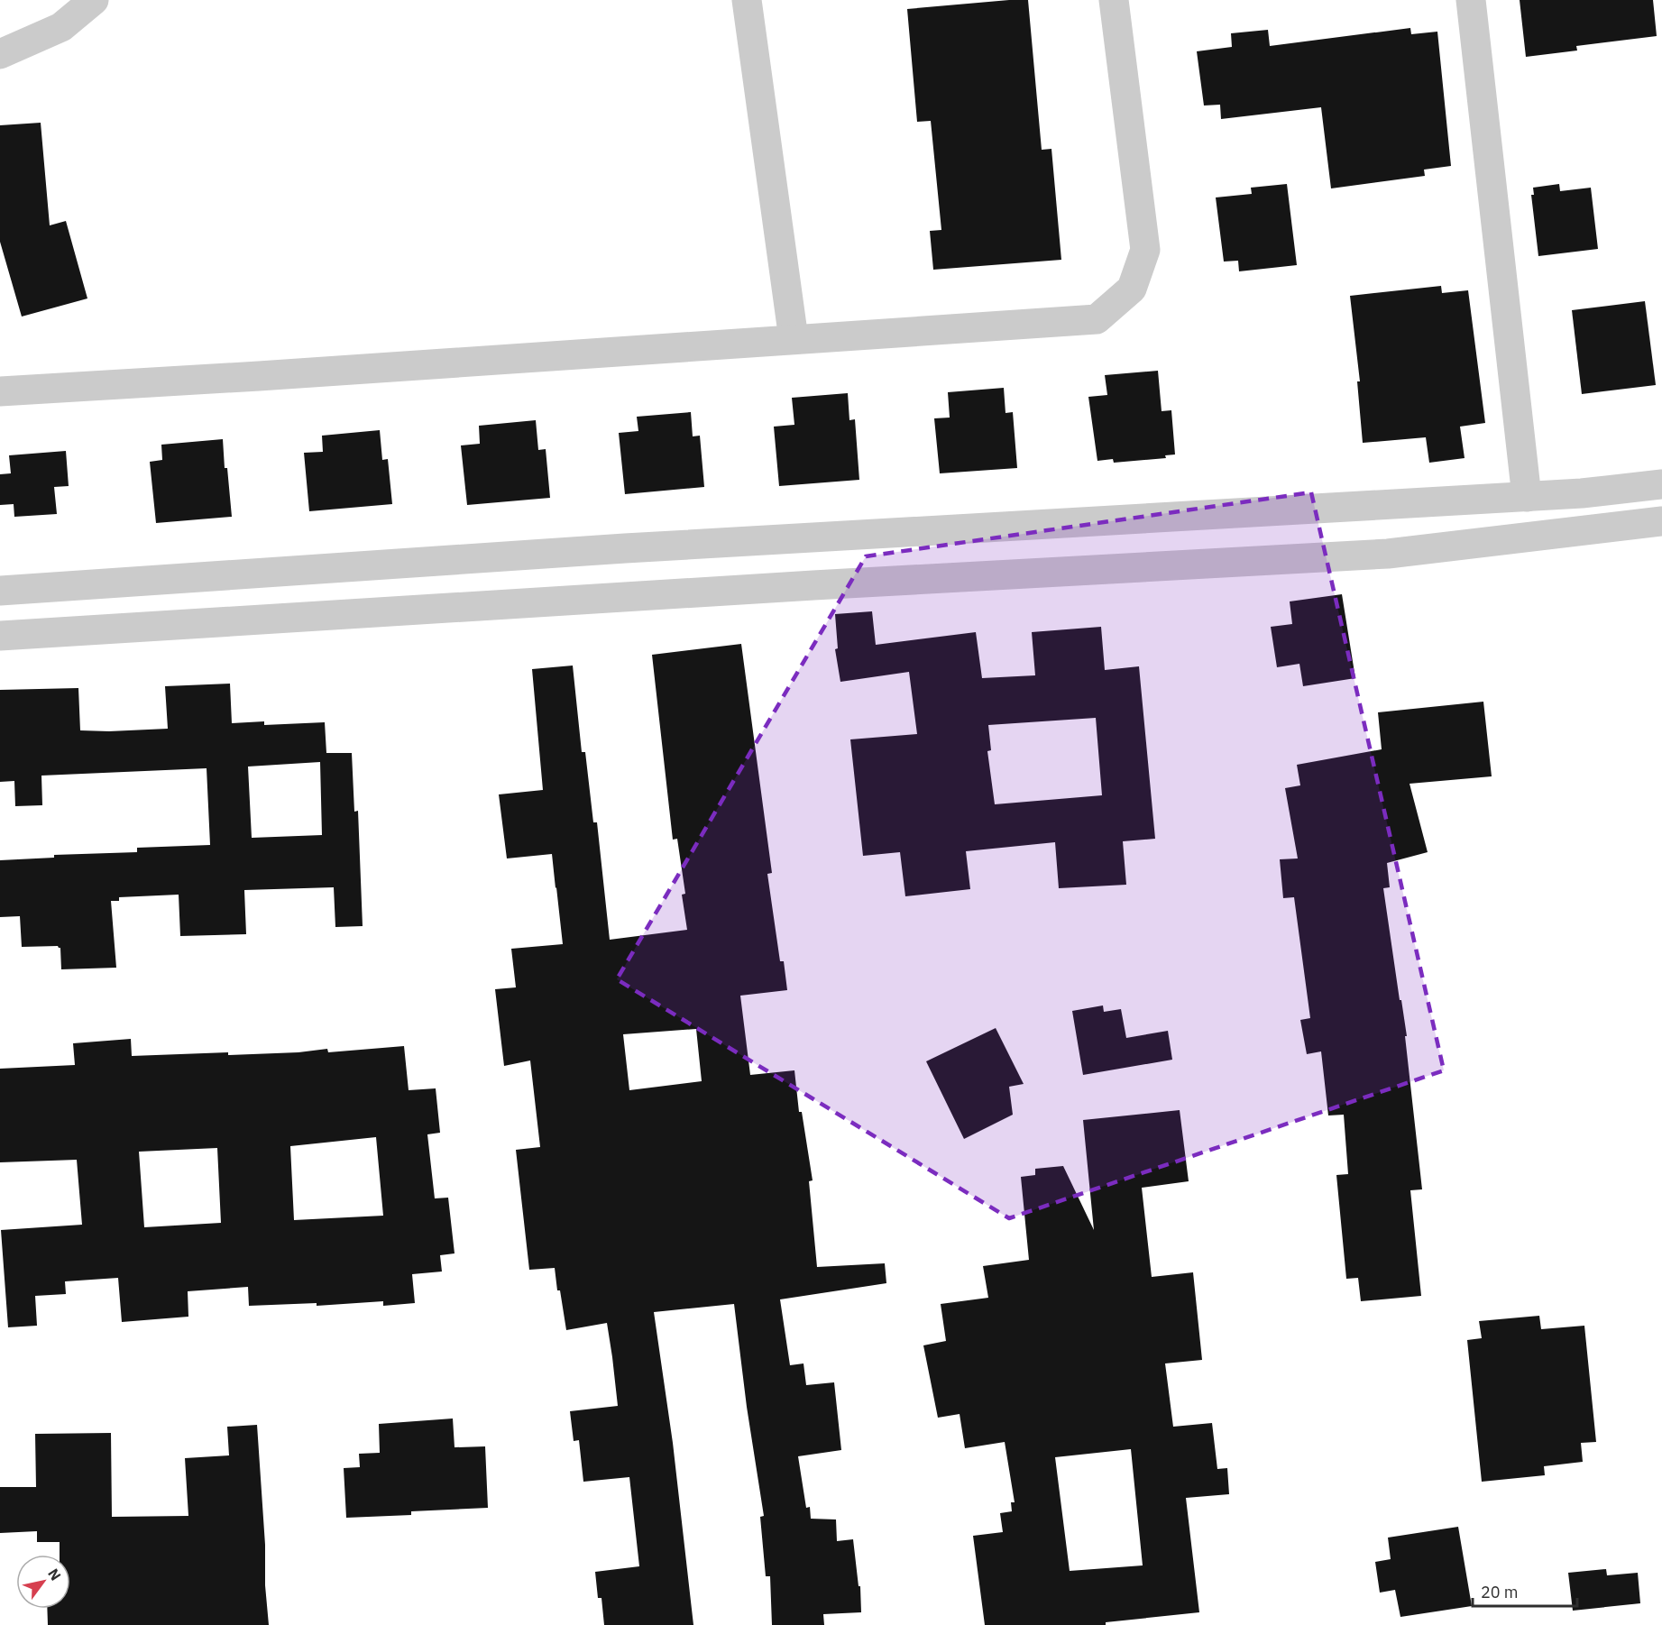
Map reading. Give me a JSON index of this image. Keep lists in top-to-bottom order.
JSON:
{
  "scale_bar": "20 m",
  "north": "top right"
}
